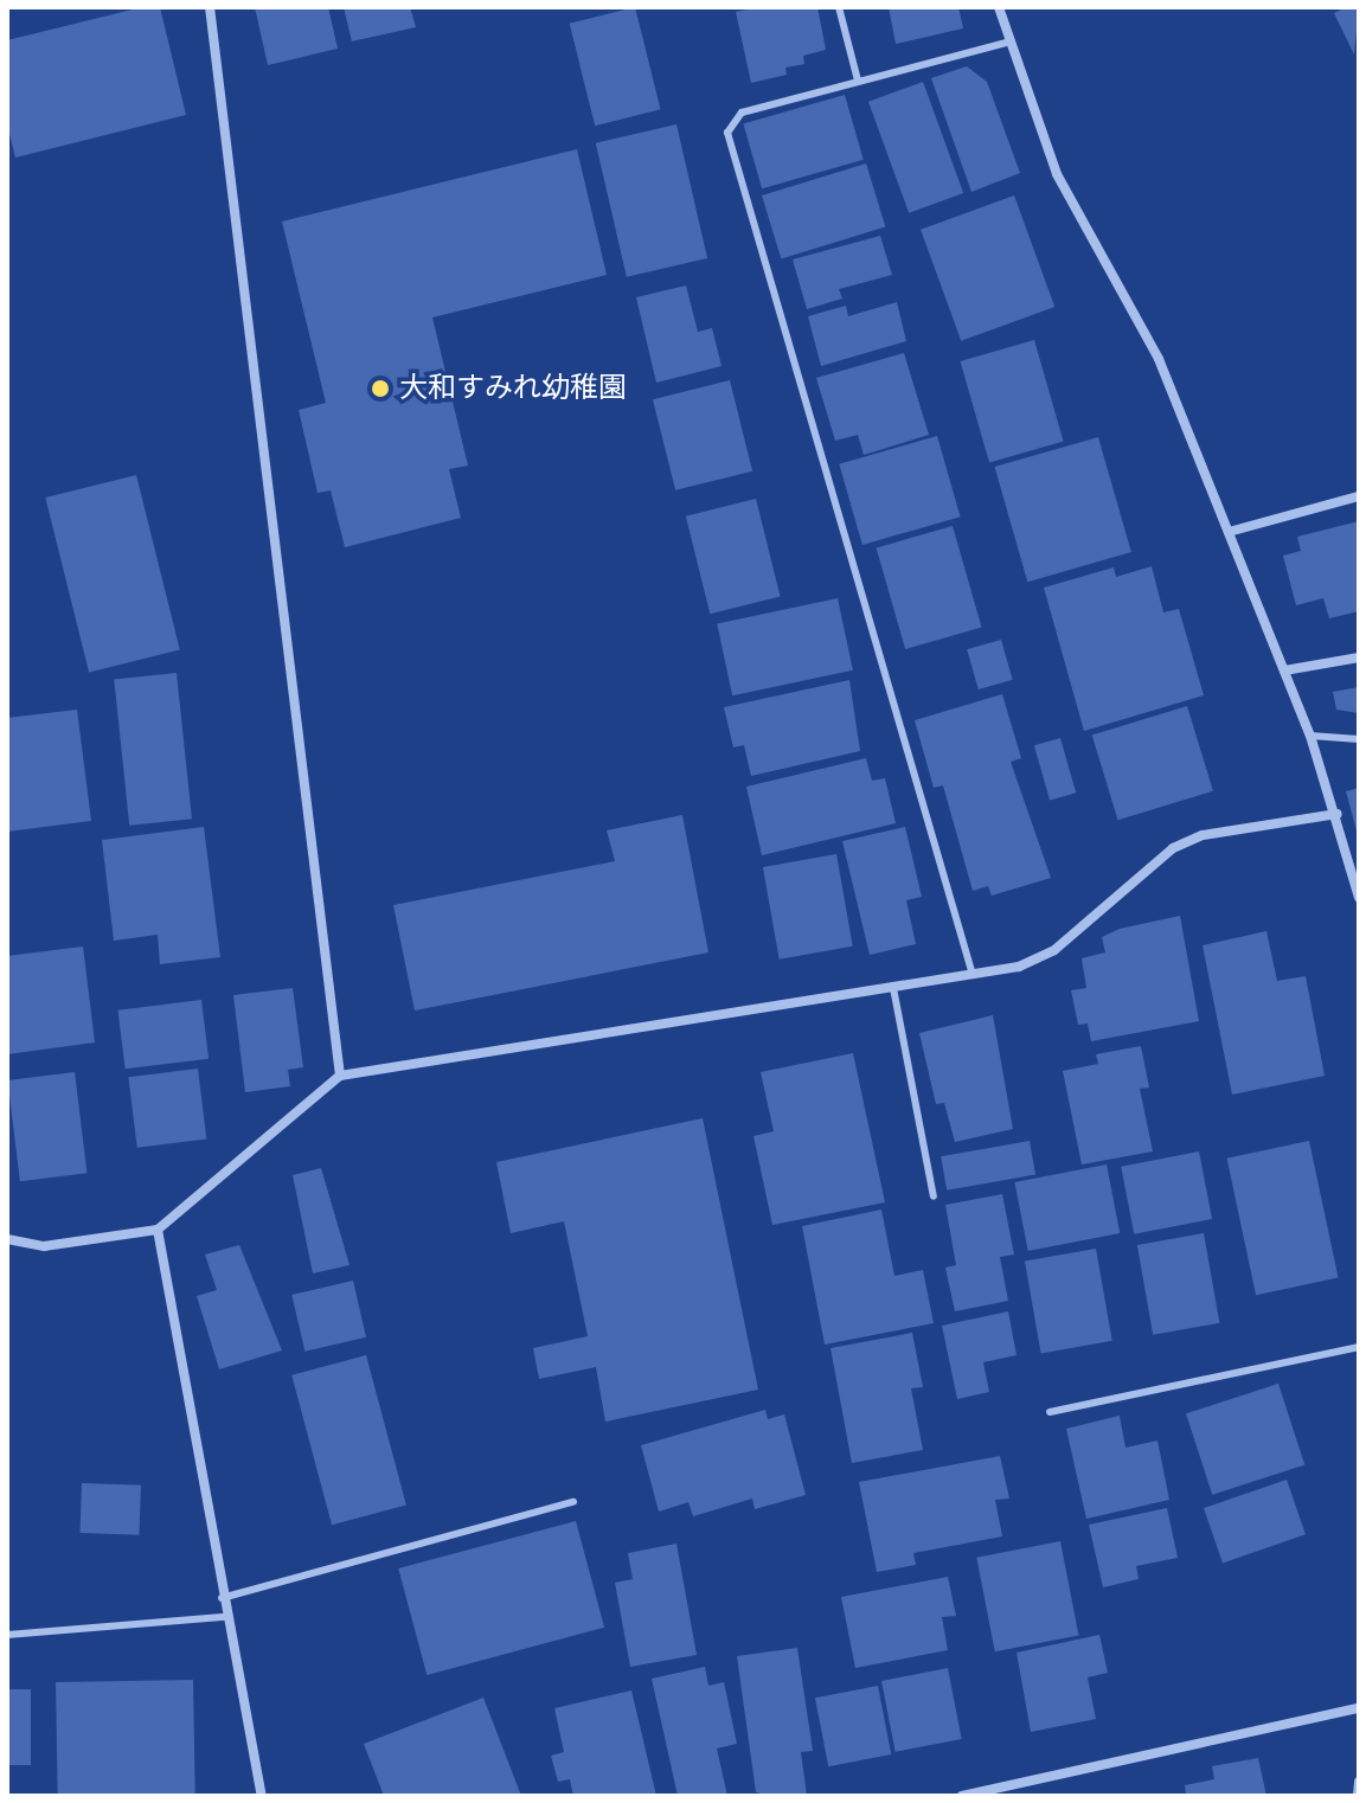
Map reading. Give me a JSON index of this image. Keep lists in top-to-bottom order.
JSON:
{
  "places": ["大和すみれ幼稚園"]
}
